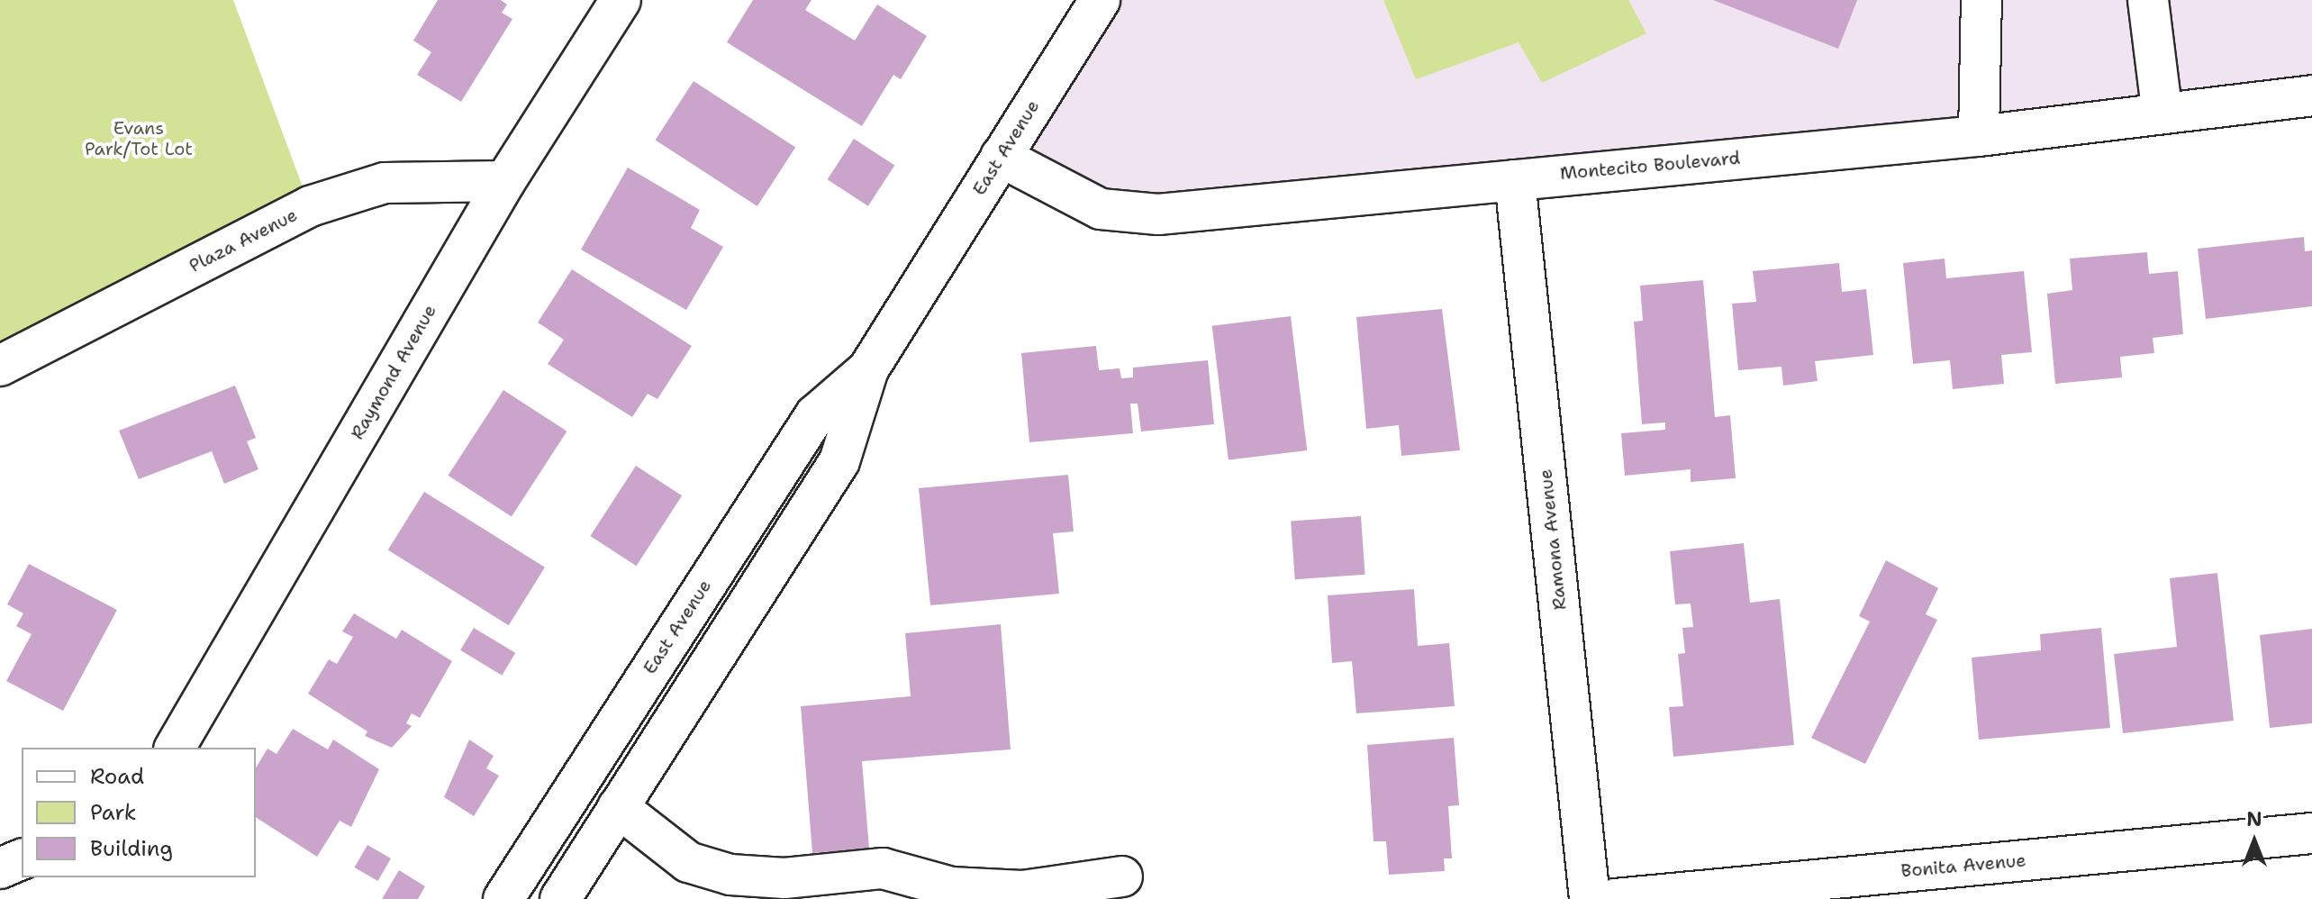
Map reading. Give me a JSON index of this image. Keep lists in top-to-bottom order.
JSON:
{
  "streets": {
    "street": [
      "East Avenue",
      "Montecito Boulevard",
      "Plaza Avenue",
      "Raymond Avenue",
      "Ramona Avenue",
      "Bonita Avenue"
    ]
  },
  "crossings": [
    ["East Avenue", "Montecito Boulevard"],
    ["Montecito Boulevard", "Ramona Avenue"],
    ["Plaza Avenue", "Raymond Avenue"]
  ],
  "parks": ["Evans Park/Tot Lot"],
  "legend": ["Road", "Park", "Building"],
  "north": "top"
}
